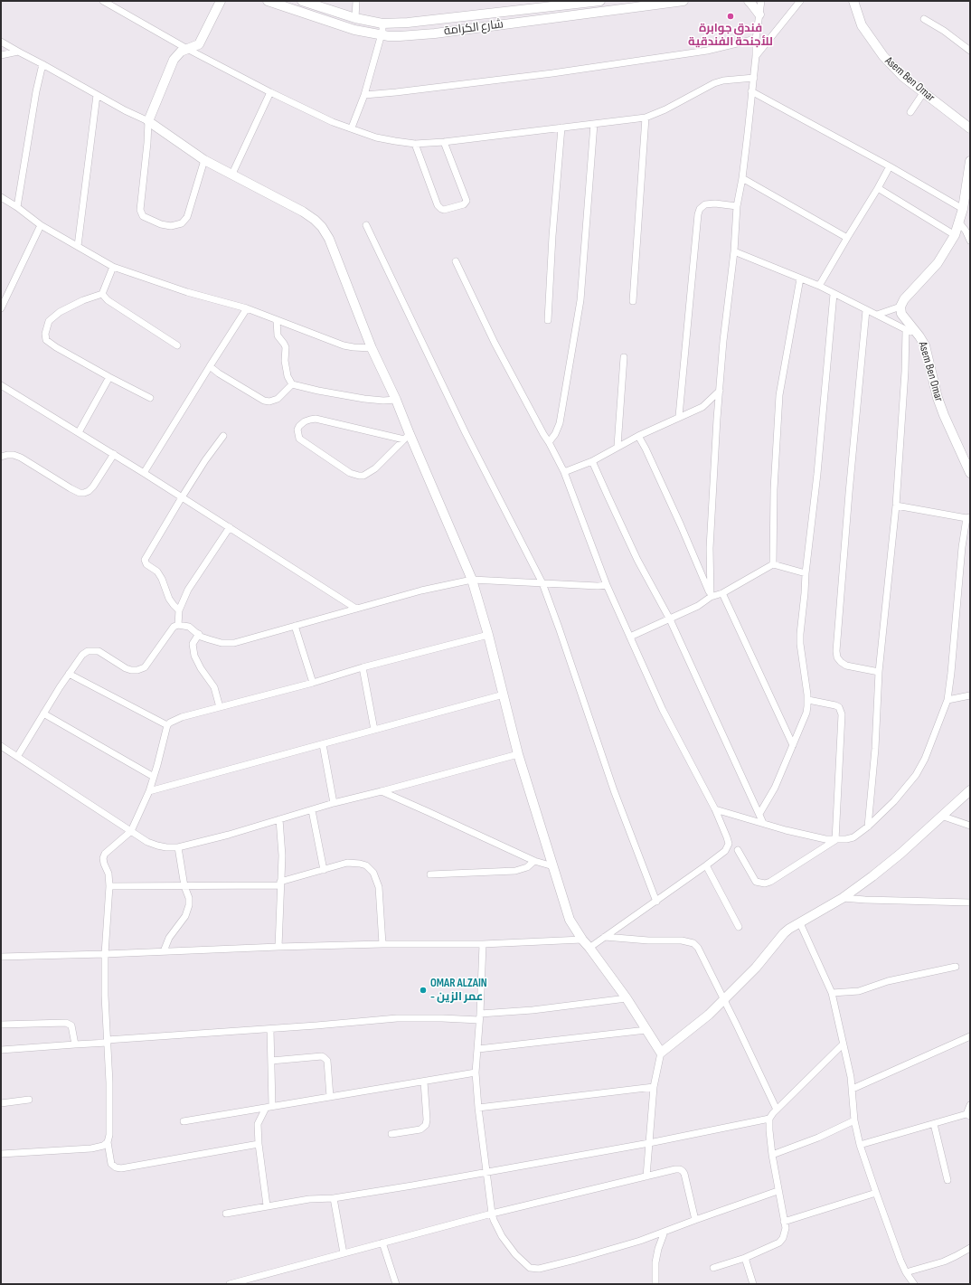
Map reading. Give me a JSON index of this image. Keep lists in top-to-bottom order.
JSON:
{
  "streets": {
    "street": ["شارع الكرامة", "Asem Ben Omar"]
  },
  "places": ["فندق جوابرة للأجنحة الفندقية", "OMAR ALZAIN - عمر الزين"]
}
